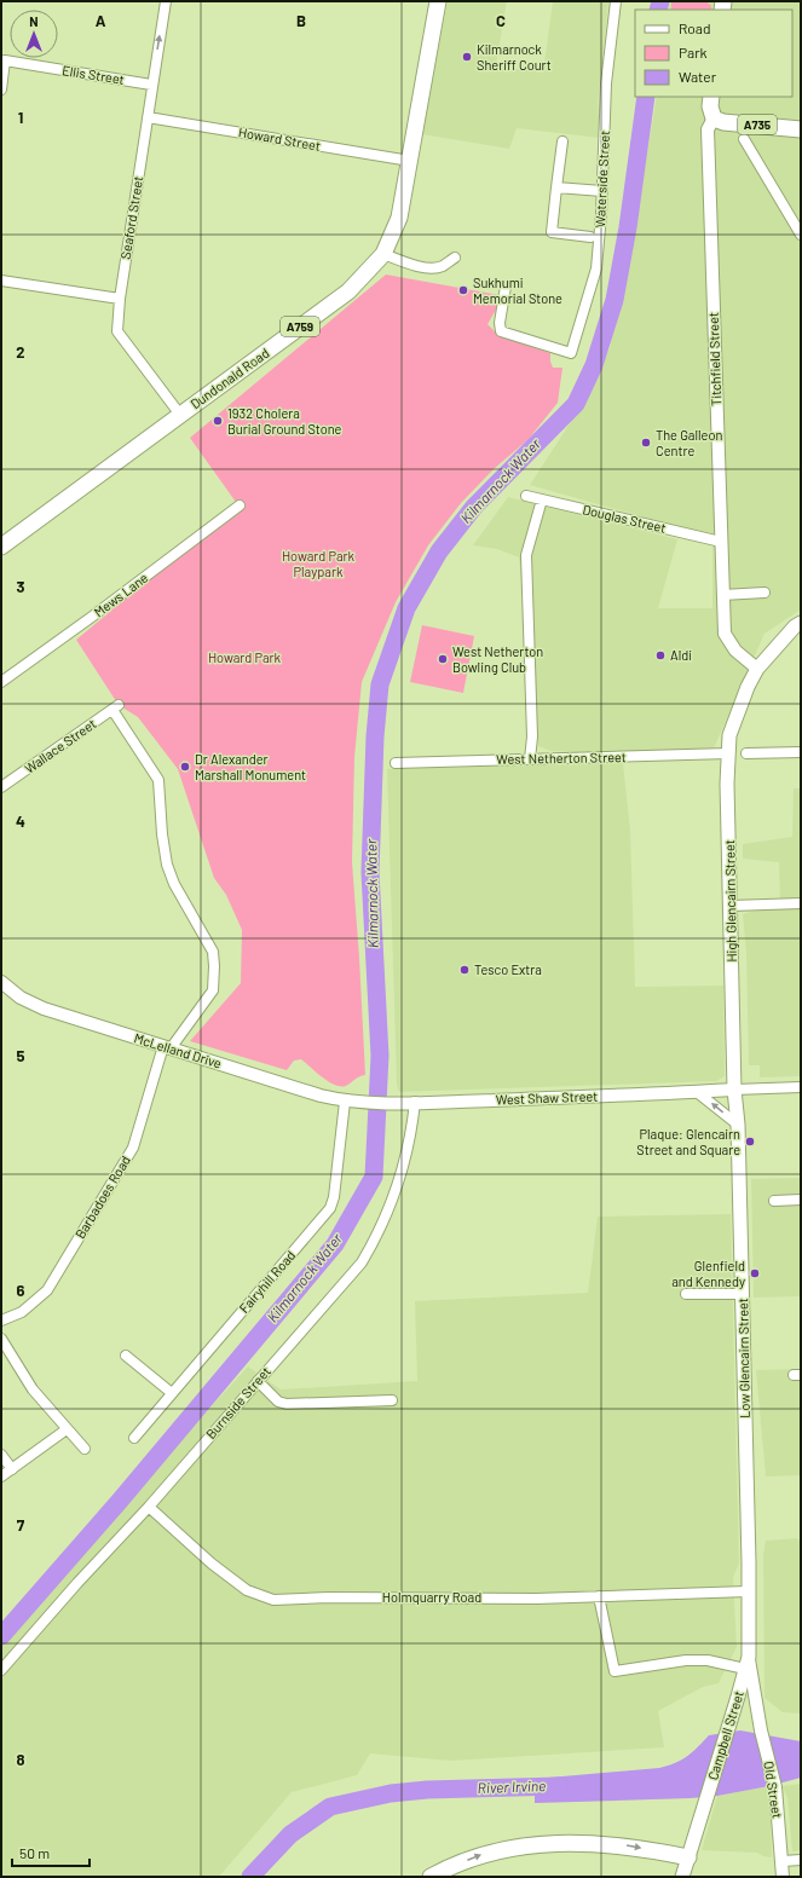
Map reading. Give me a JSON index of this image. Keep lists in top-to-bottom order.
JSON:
{
  "streets": {
    "main road": [
      "A735",
      "A759",
      "Titchfield Street",
      "Dundonald Road",
      "High Glencairn Street",
      "Low Glencairn Street",
      "Campbell Street"
    ],
    "street": [
      "Ellis Street",
      "Howard Street",
      "Waterside Street",
      "Seaford Street",
      "Douglas Street",
      "Mews Lane",
      "Wallace Street",
      "West Netherton Street",
      "McLelland Drive",
      "West Shaw Street",
      "Barbadoes Road",
      "Fairyhill Road",
      "Burnside Street",
      "Holmquarry Road",
      "Old Street"
    ]
  },
  "crossings": [
    ["Ellis Street", "Seaford Street"],
    ["A735", "Titchfield Street"],
    ["Howard Street", "Seaford Street"],
    ["Howard Street", "Dundonald Road"],
    ["Seaford Street", "Dundonald Road"],
    ["Titchfield Street", "Douglas Street"],
    ["Titchfield Street", "High Glencairn Street"],
    ["Wallace Street", "McLelland Drive"],
    ["Wallace Street", "Barbadoes Road"],
    ["West Netherton Street", "High Glencairn Street"],
    ["High Glencairn Street", "West Shaw Street"],
    ["High Glencairn Street", "Low Glencairn Street"],
    ["McLelland Drive", "West Shaw Street"],
    ["McLelland Drive", "Barbadoes Road"],
    ["McLelland Drive", "Fairyhill Road"],
    ["West Shaw Street", "Low Glencairn Street"],
    ["West Shaw Street", "Burnside Street"],
    ["Low Glencairn Street", "Holmquarry Road"],
    ["Low Glencairn Street", "Campbell Street"],
    ["Burnside Street", "Holmquarry Road"],
    ["Holmquarry Road", "Campbell Street"],
    ["Campbell Street", "Old Street"]
  ],
  "water": ["Kilmarnock Water", "River Irvine"],
  "parks": ["Howard Park Playpark", "Howard Park"],
  "places": [
    "Kilmarnock Sheriff Court",
    "Sukhumi Memorial Stone",
    "1932 Cholera Burial Ground Stone",
    "The Galleon Centre",
    "Aldi",
    "West Netherton Bowling Club",
    "Dr Alexander Marshall Monument",
    "Tesco Extra",
    "Plaque: Glencairn Street and Square",
    "Glenfield and Kennedy"
  ],
  "legend": ["Road", "Park", "Water"],
  "scale_bar": "50 m",
  "north": "top",
  "grid": {
    "columns": ["A", "B", "C"],
    "rows": [
      "1",
      "2",
      "3",
      "4",
      "5",
      "6",
      "7",
      "8"
    ]
  }
}
